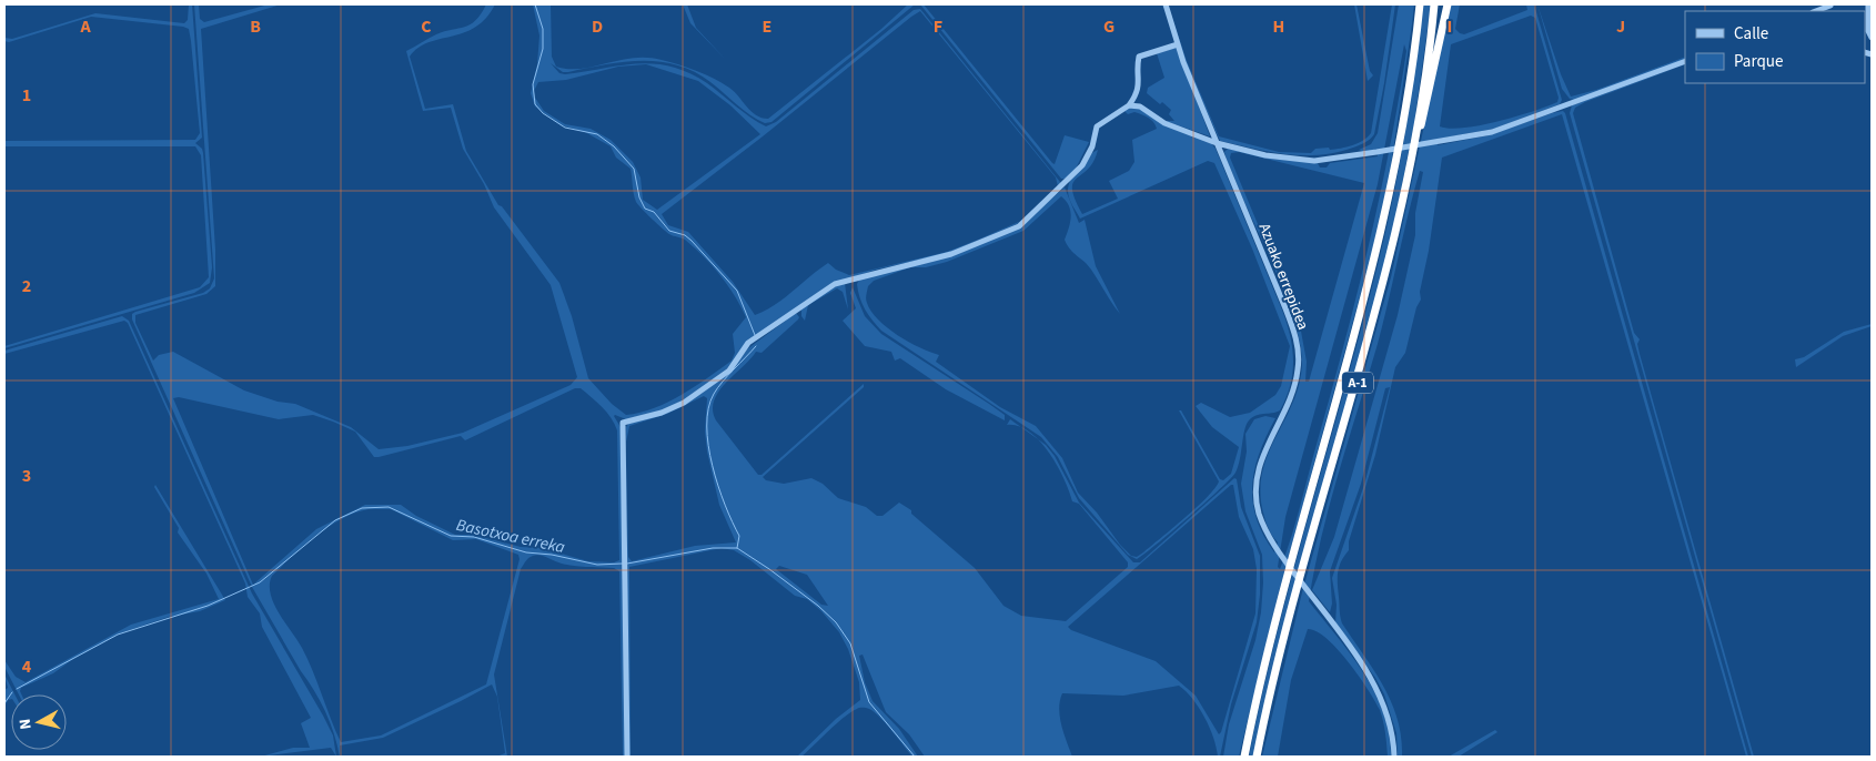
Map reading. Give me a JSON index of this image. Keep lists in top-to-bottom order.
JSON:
{
  "streets": {
    "highway": ["A-1"],
    "street": ["Azuako errepidea"]
  },
  "water": ["Basotxoa erreka"],
  "legend": ["Calle", "Parque"],
  "north": "left",
  "grid": {
    "columns": [
      "A",
      "B",
      "C",
      "D",
      "E",
      "F",
      "G",
      "H",
      "I",
      "J"
    ],
    "rows": [
      "1",
      "2",
      "3",
      "4"
    ]
  }
}
